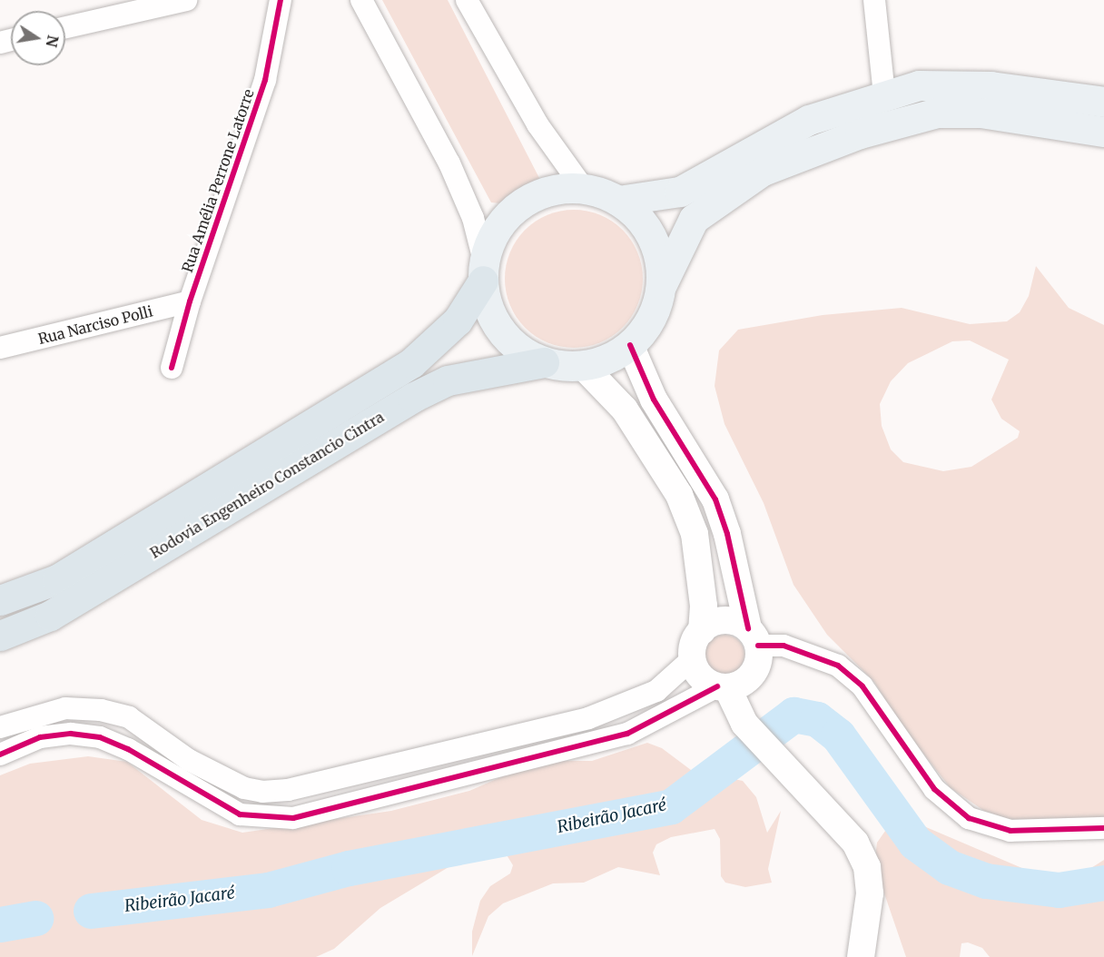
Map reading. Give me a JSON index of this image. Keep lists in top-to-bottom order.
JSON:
{
  "streets": {
    "highway": ["Rodovia Engenheiro Constancio Cintra"],
    "street": ["Rua Amélia Perrone Latorre", "Rua Narciso Polli"]
  },
  "crossings": [
    ["Rua Amélia Perrone Latorre", "Rua Narciso Polli"]
  ],
  "water": ["Ribeirão Jacaré"],
  "north": "right"
}
